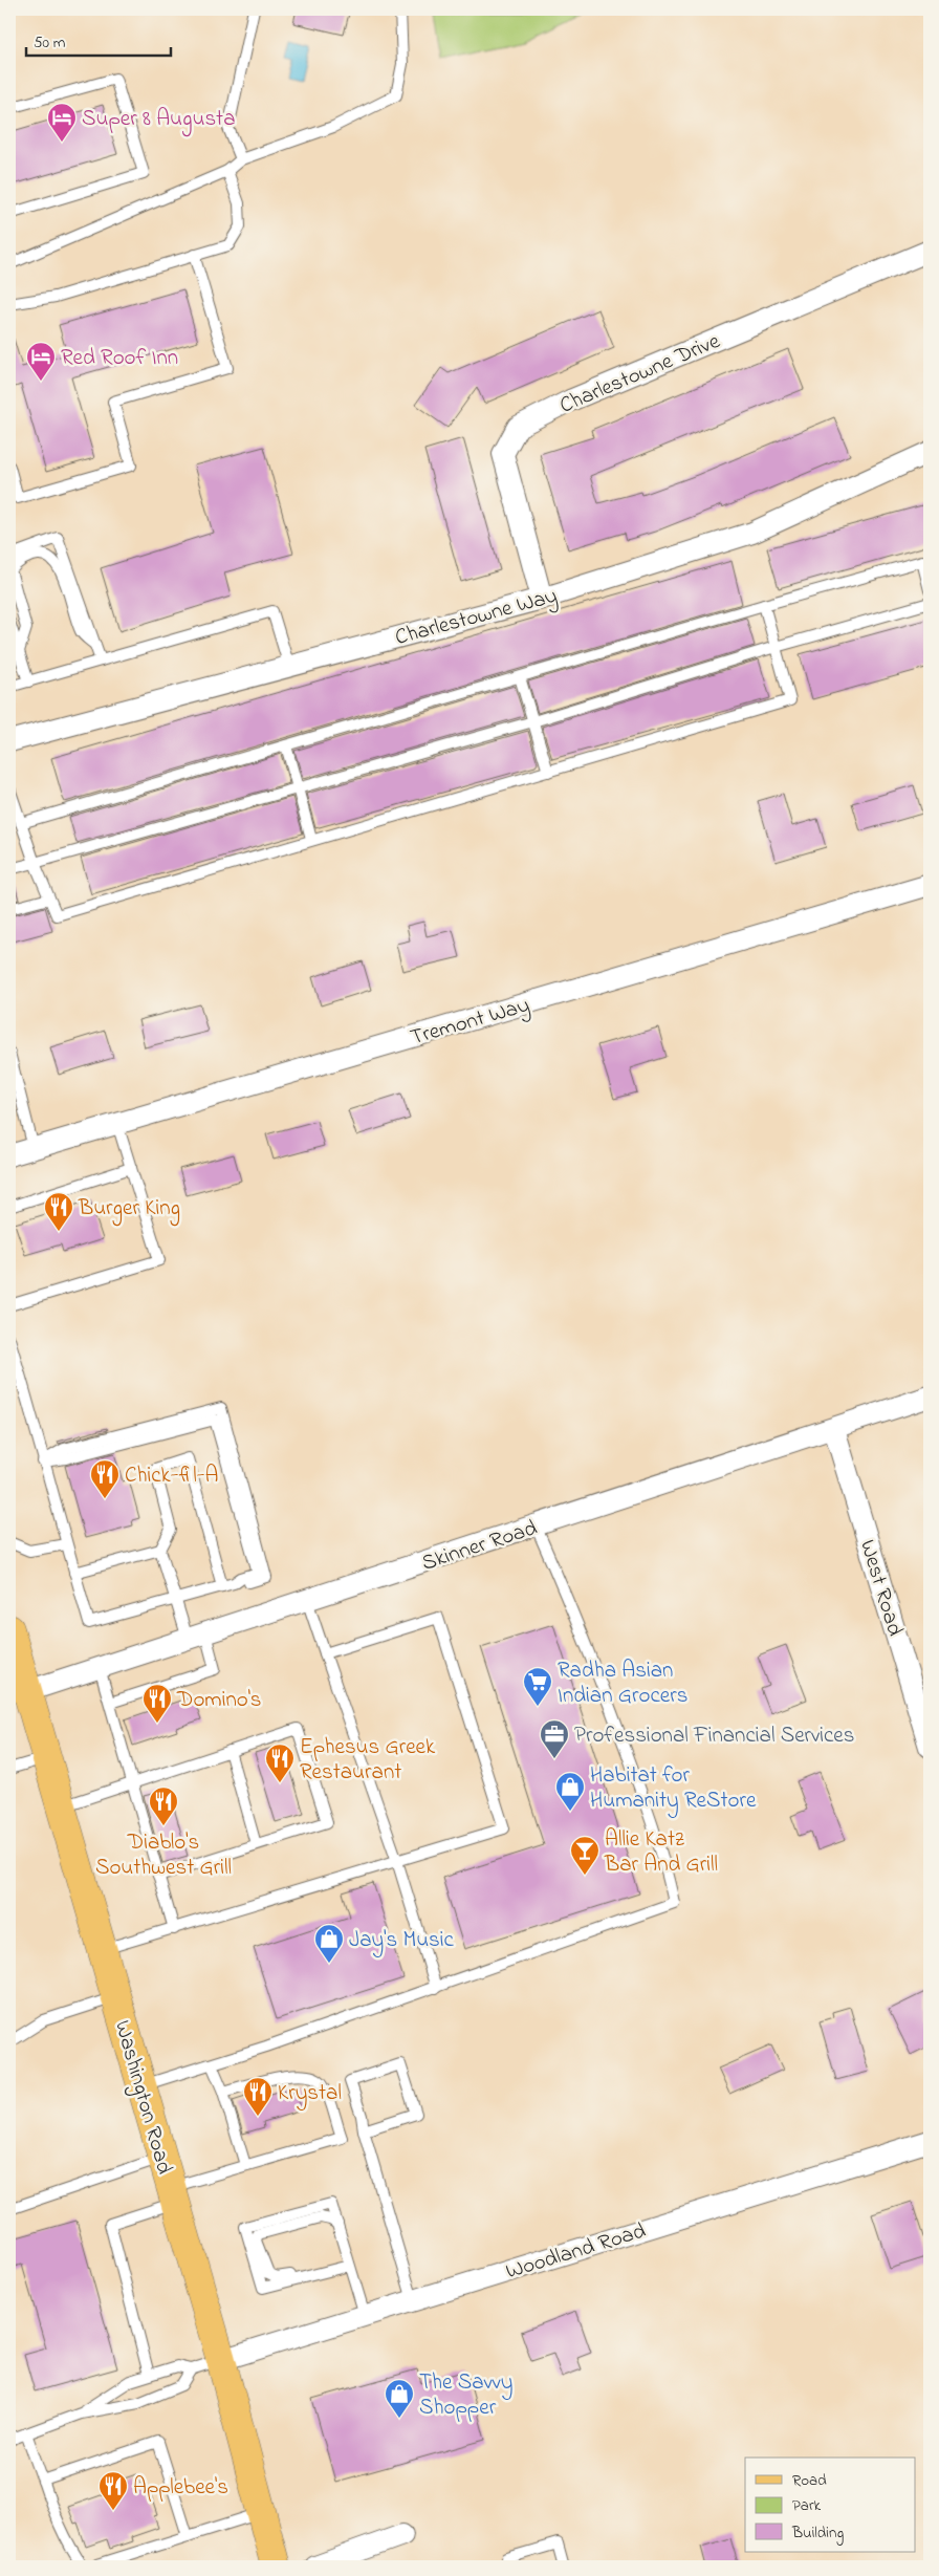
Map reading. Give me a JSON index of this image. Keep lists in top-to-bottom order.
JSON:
{
  "streets": {
    "main road": ["Washington Road"],
    "street": [
      "Charlestowne Drive",
      "Charlestowne Way",
      "Tremont Way",
      "Skinner Road",
      "West Road",
      "Woodland Road"
    ]
  },
  "crossings": [
    ["Charlestowne Drive", "Charlestowne Way"],
    ["Skinner Road", "West Road"],
    ["Skinner Road", "Washington Road"],
    ["Washington Road", "Woodland Road"]
  ],
  "places": {
    "hotel": ["Super 8 Augusta", "Red Roof Inn"],
    "restaurant": [
      "Burger King",
      "Chick-fil-A",
      "Domino's",
      "Ephesus Greek Restaurant",
      "Diablo's Southwest Grill",
      "Krystal",
      "Applebee's"
    ],
    "supermarket": ["Radha Asian Indian Grocers"],
    "office": ["Professional Financial Services"],
    "shop": ["Habitat for Humanity ReStore", "Jay's Music", "The Savvy Shopper"],
    "bar": ["Allie Katz Bar And Grill"]
  },
  "legend": ["Road", "Park", "Building"],
  "scale_bar": "50 m"
}
